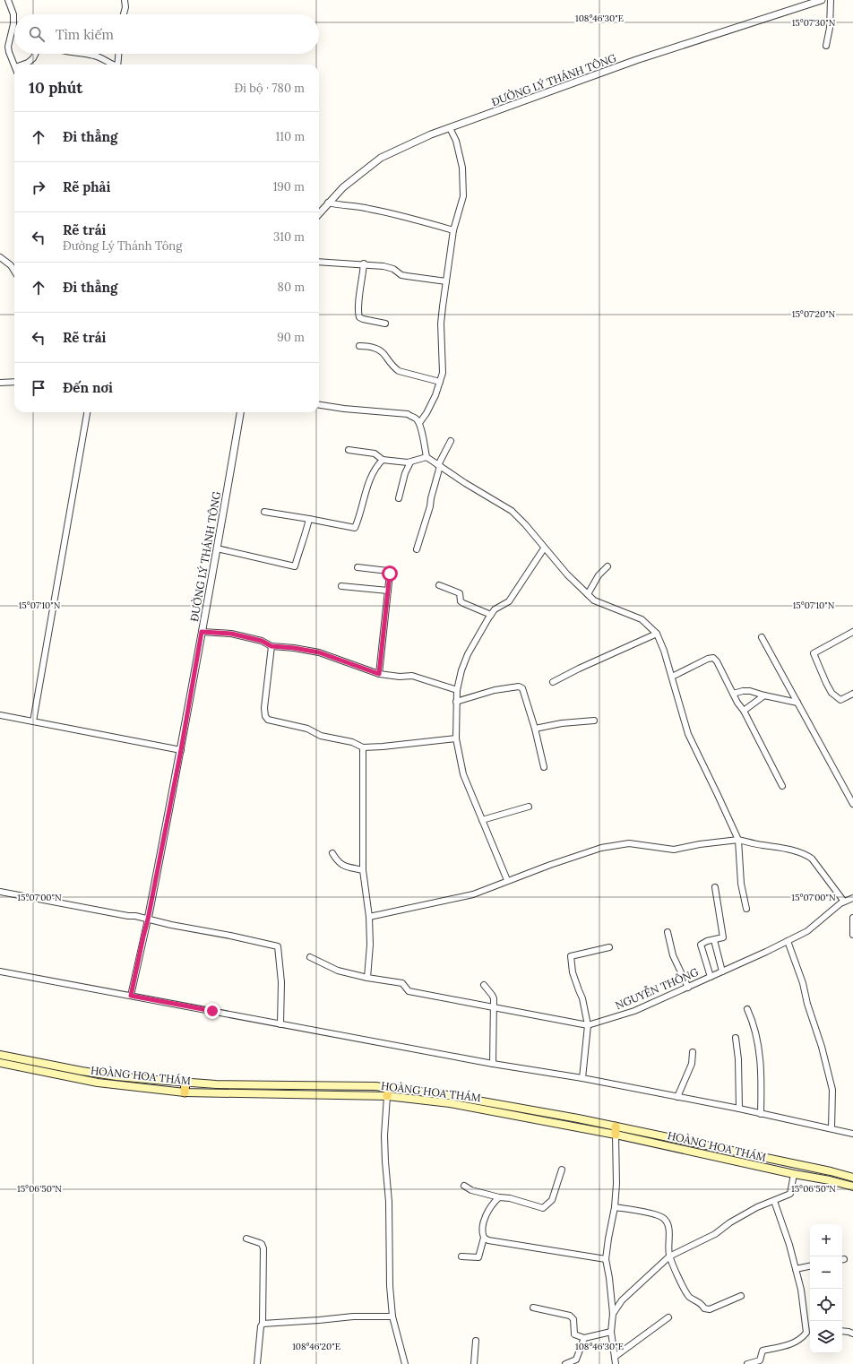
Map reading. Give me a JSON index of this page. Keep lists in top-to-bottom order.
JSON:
{
  "streets": {
    "main road": ["HOÀNG HOA THÁM"],
    "street": ["ĐƯỜNG LÝ THÁNH TÔNG", "NGUYỄN THÔNG"]
  },
  "page": {
    "search": "Tìm kiếm",
    "heading": ["10 phút", "Đi bộ · 780 m"],
    "list": [
      ["Đi thẳng", "110 m"],
      ["Rẽ phải", "190 m"],
      ["Rẽ trái", "Đường Lý Thánh Tông", "310 m"],
      ["Đi thẳng", "80 m"],
      ["Rẽ trái", "90 m"],
      "Đến nơi"
    ],
    "map_buttons": ["+", "−"]
  },
  "coordinates": [
    "108°46'30\"E",
    "15°07'30\"N",
    "15°07'20\"N",
    "15°07'10\"N",
    "15°07'00\"N",
    "15°06'50\"N",
    "108°46'20\"E"
  ]
}
